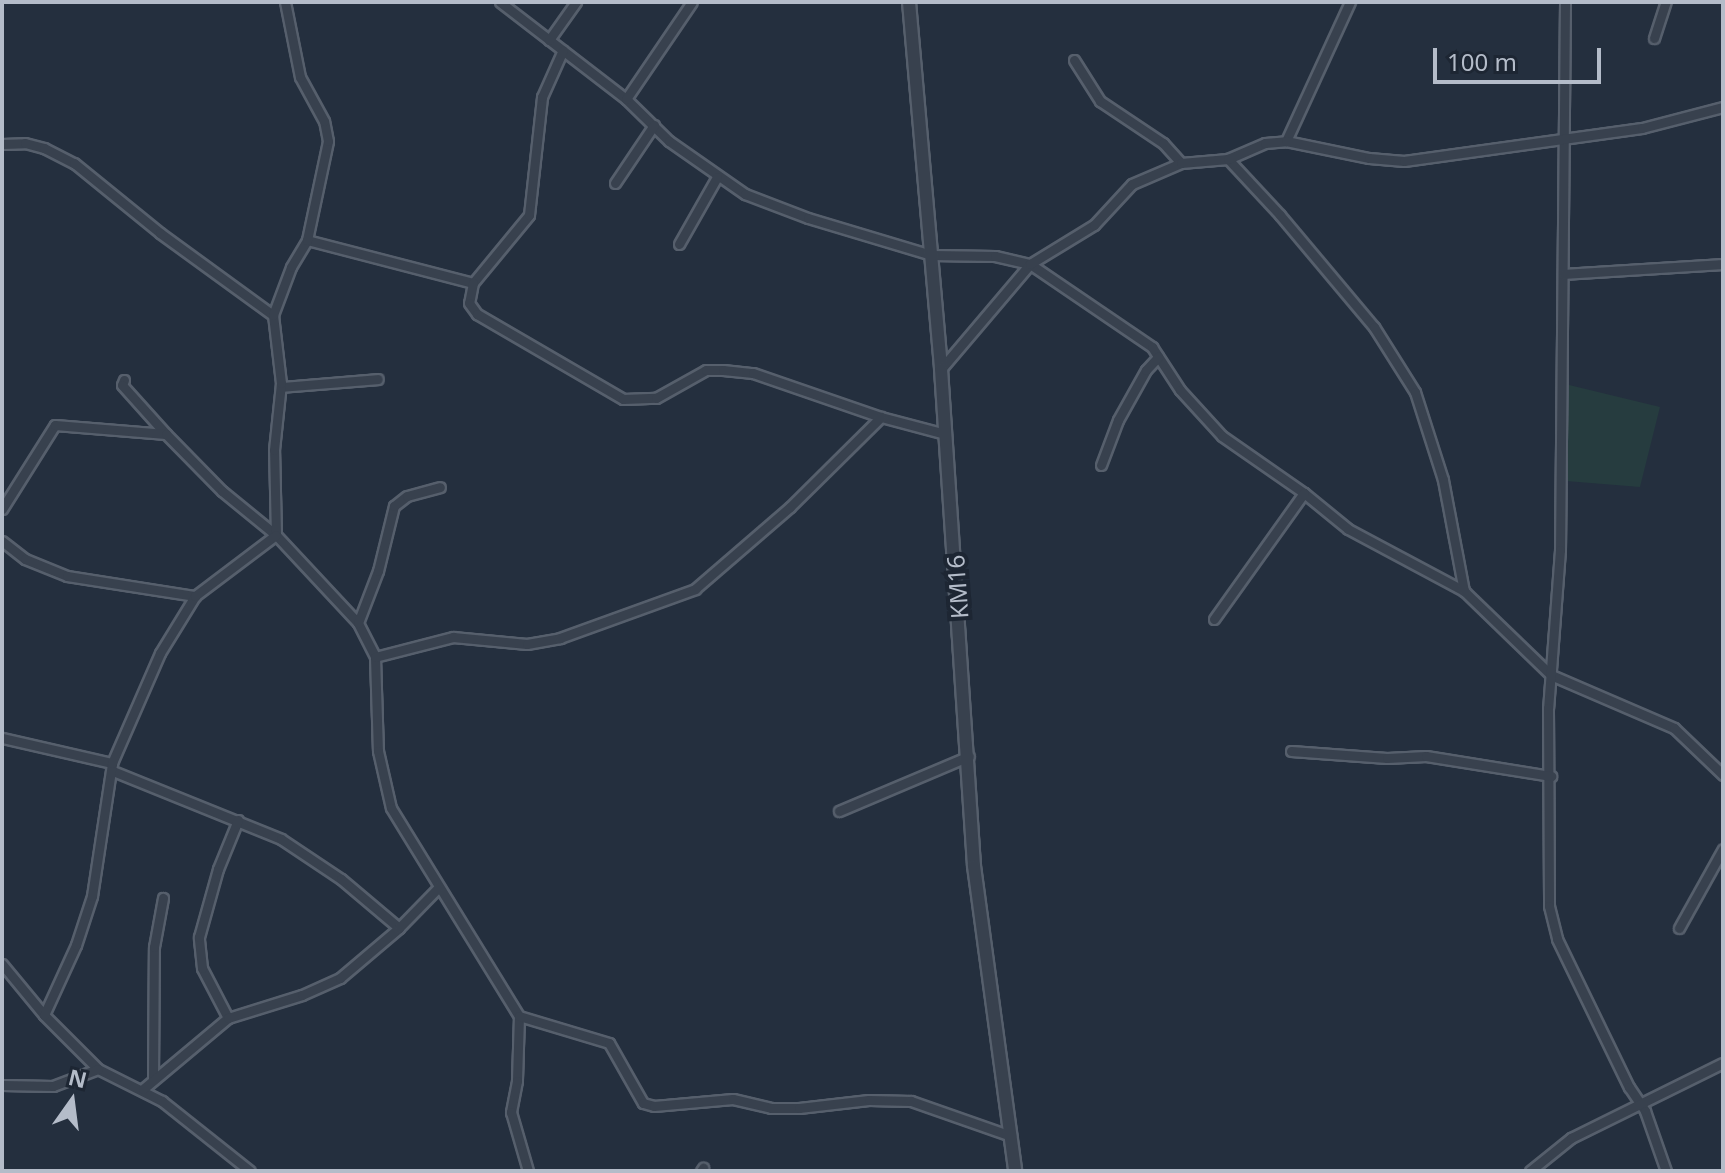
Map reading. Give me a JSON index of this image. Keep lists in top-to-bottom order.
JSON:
{
  "streets": {
    "street": ["KM16"]
  },
  "scale_bar": "100 m",
  "north": "top"
}
